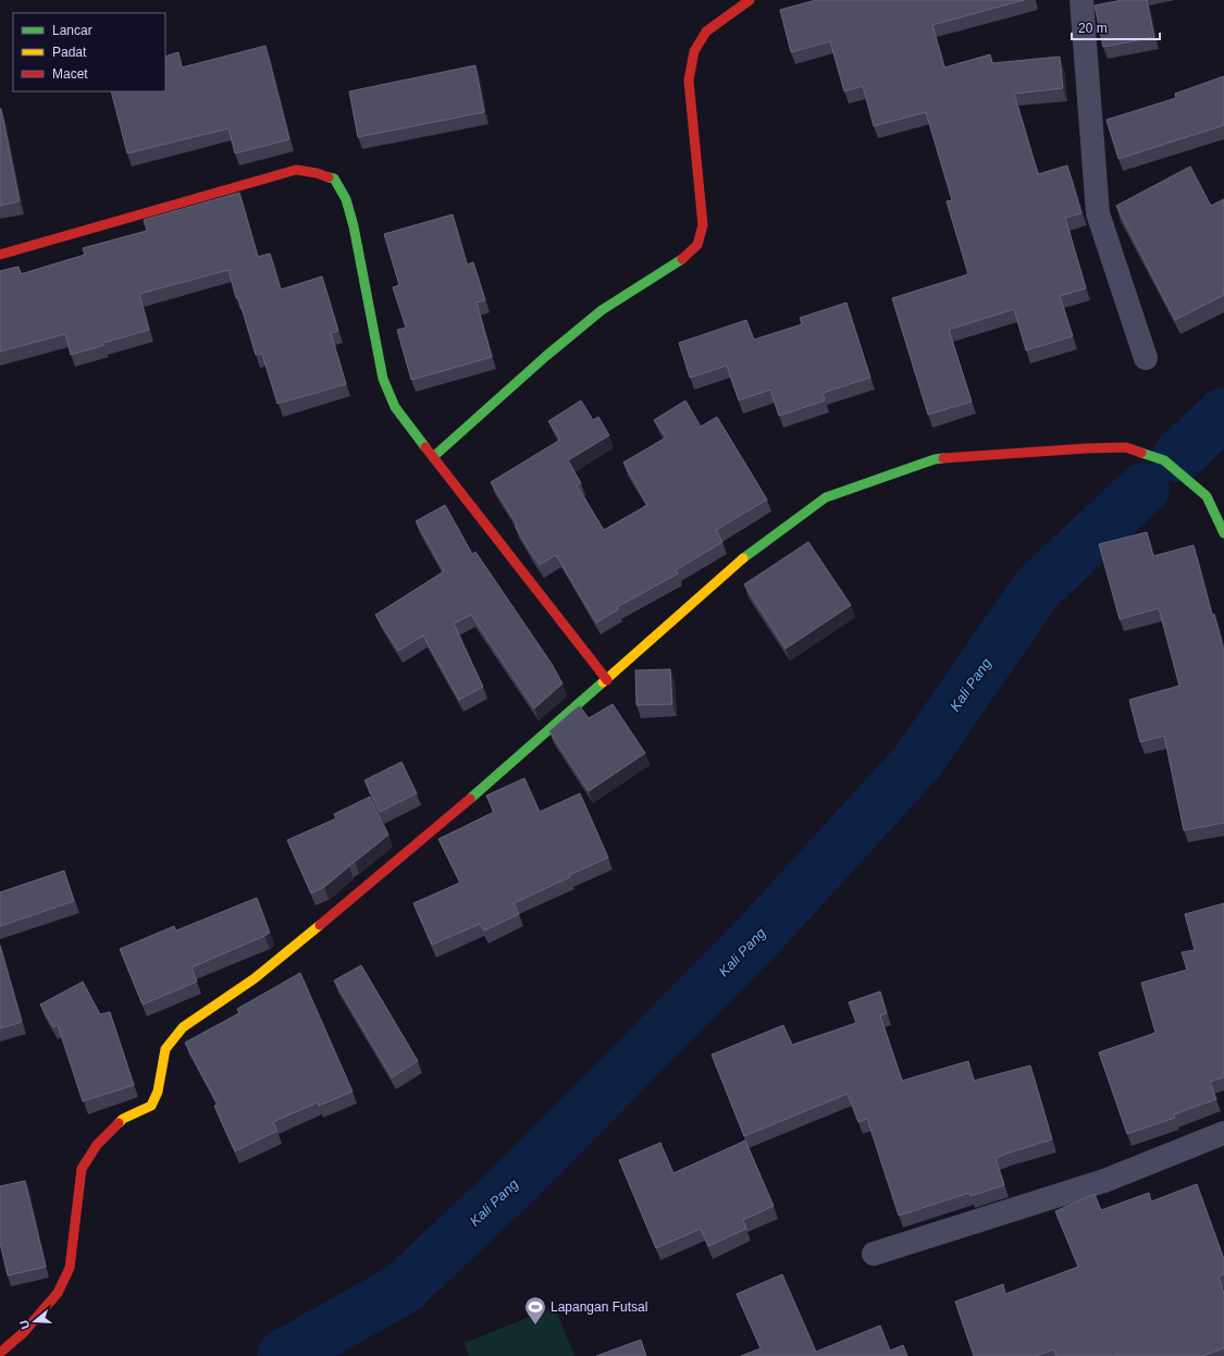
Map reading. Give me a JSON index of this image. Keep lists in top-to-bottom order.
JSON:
{
  "water": ["Kali Pang"],
  "places": {
    "sports": ["Lapangan Futsal"]
  },
  "legend": ["Lancar", "Padat", "Macet"],
  "scale_bar": "20 m",
  "north": "left"
}
